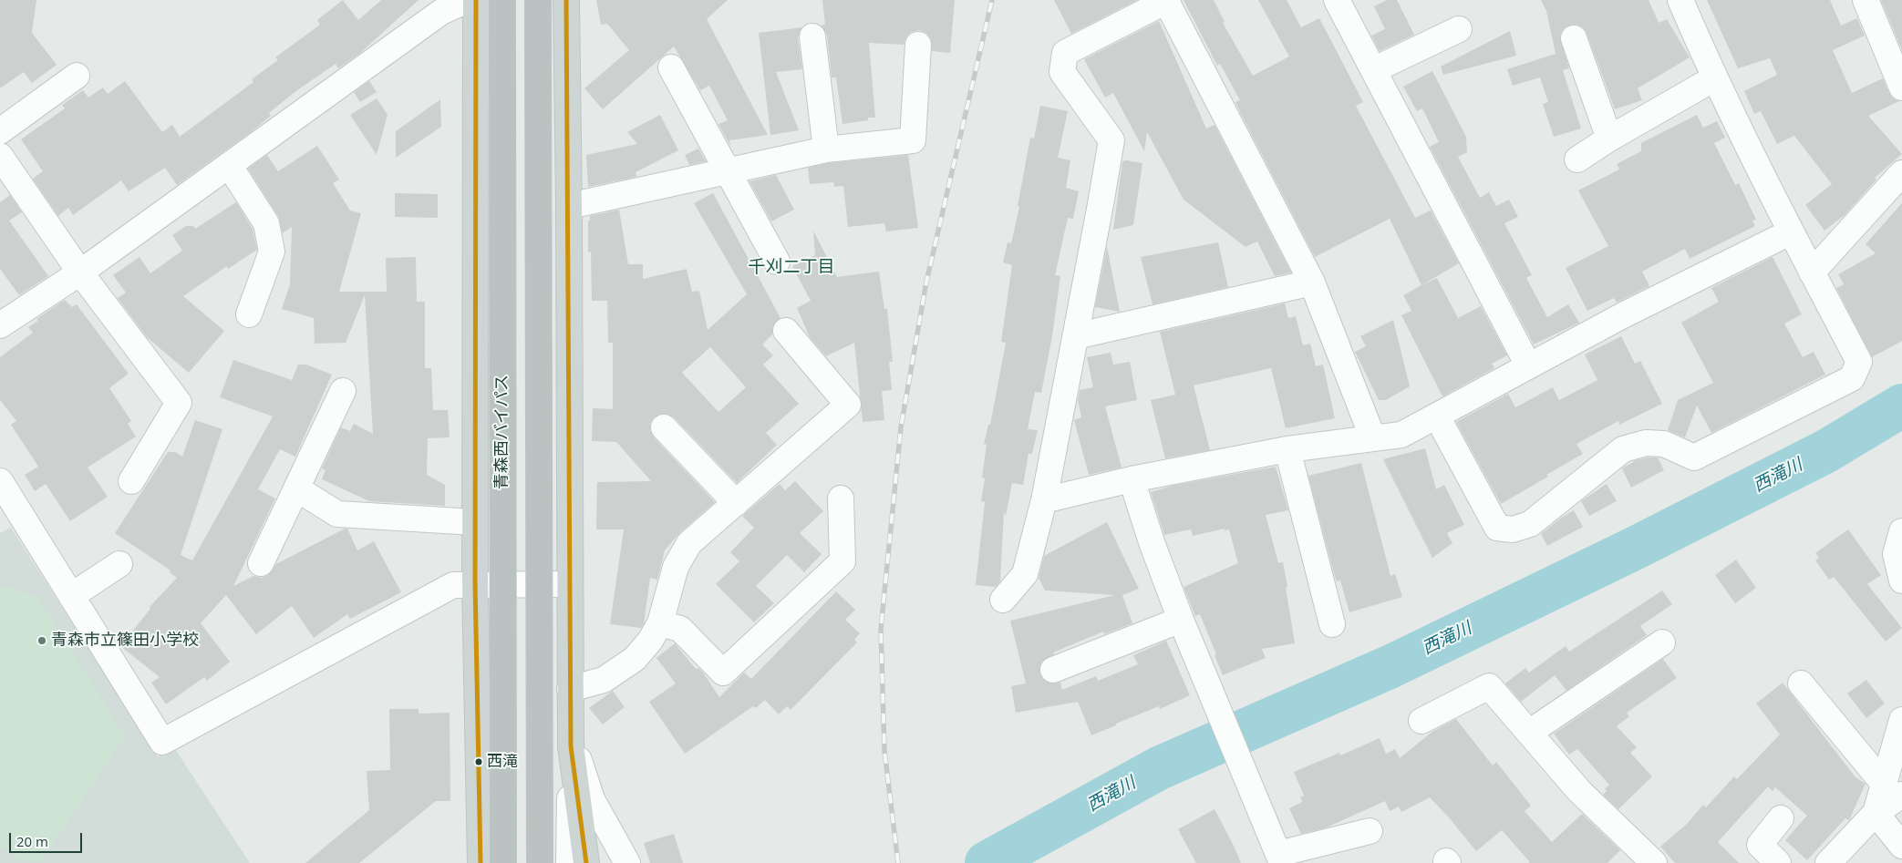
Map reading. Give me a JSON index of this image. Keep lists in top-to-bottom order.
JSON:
{
  "streets": {
    "highway": ["青森西バイパス"]
  },
  "districts": ["千刈二丁目"],
  "water": ["西滝川"],
  "places": ["青森市立篠田小学校", "西滝"],
  "scale_bar": "20 m"
}
